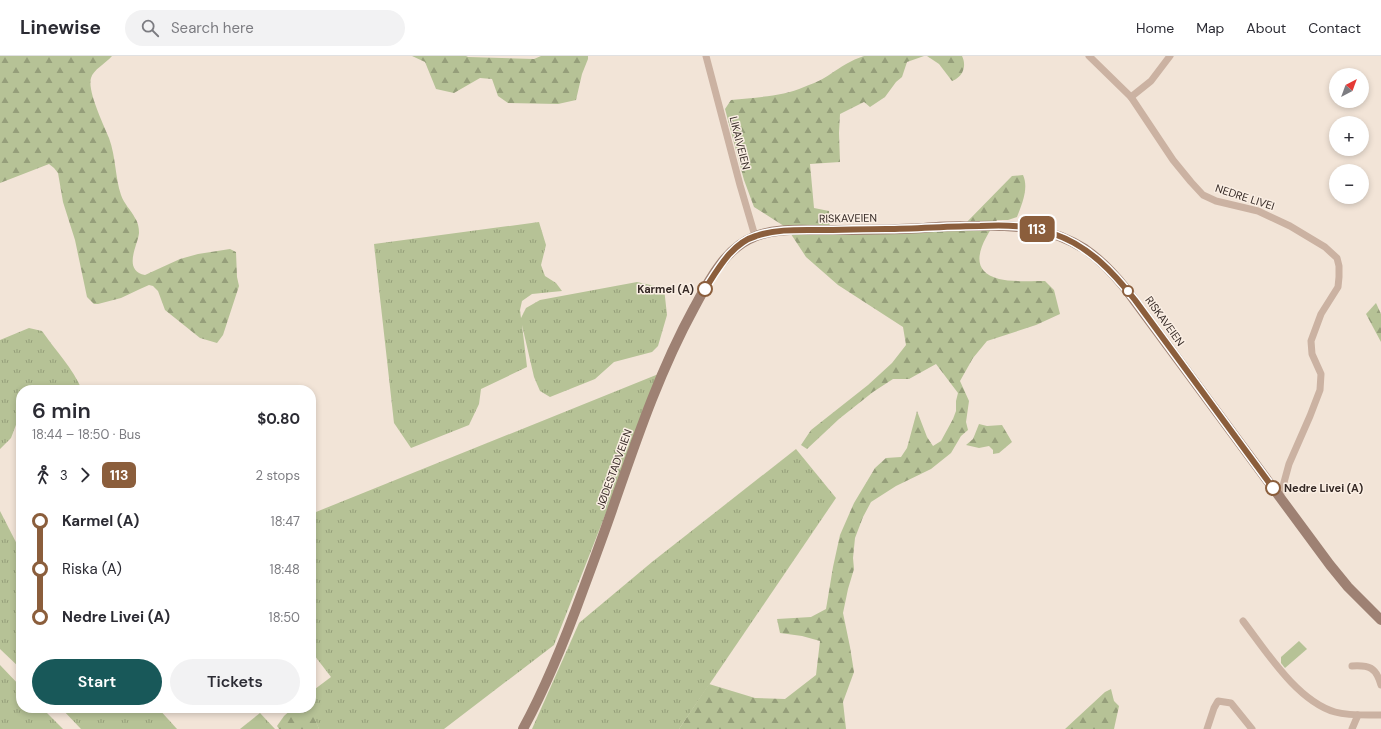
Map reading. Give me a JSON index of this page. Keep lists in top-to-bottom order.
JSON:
{
  "streets": {
    "main road": ["RISKAVEIEN", "JØDESTADVEIEN"],
    "street": ["LIKAIVEIEN", "NEDRE LIVEI"]
  },
  "crossings": [
    ["LIKAIVEIEN", "RISKAVEIEN"],
    ["LIKAIVEIEN", "JØDESTADVEIEN"],
    ["NEDRE LIVEI", "RISKAVEIEN"],
    ["RISKAVEIEN", "JØDESTADVEIEN"]
  ],
  "places": ["Karmel (A)", "Nedre Livei (A)"],
  "lines": ["bus line 113"],
  "north": "top right",
  "page": {
    "header": "Linewise",
    "search": "Search here",
    "nav": [
      "Home",
      "Map",
      "About",
      "Contact"
    ],
    "on_map": "113",
    "map_buttons": ["+", "−"],
    "heading": ["6 min", "18:44 – 18:50 · Bus", "$0.80"],
    "legs": ["3", "113", "2 stops"],
    "list": [
      {
        "name": "Karmel (A)",
        "value": "18:47"
      },
      {
        "name": "Riska (A)",
        "value": "18:48"
      },
      {
        "name": "Nedre Livei (A)",
        "value": "18:50"
      }
    ],
    "buttons": ["Start", "Tickets"]
  }
}
